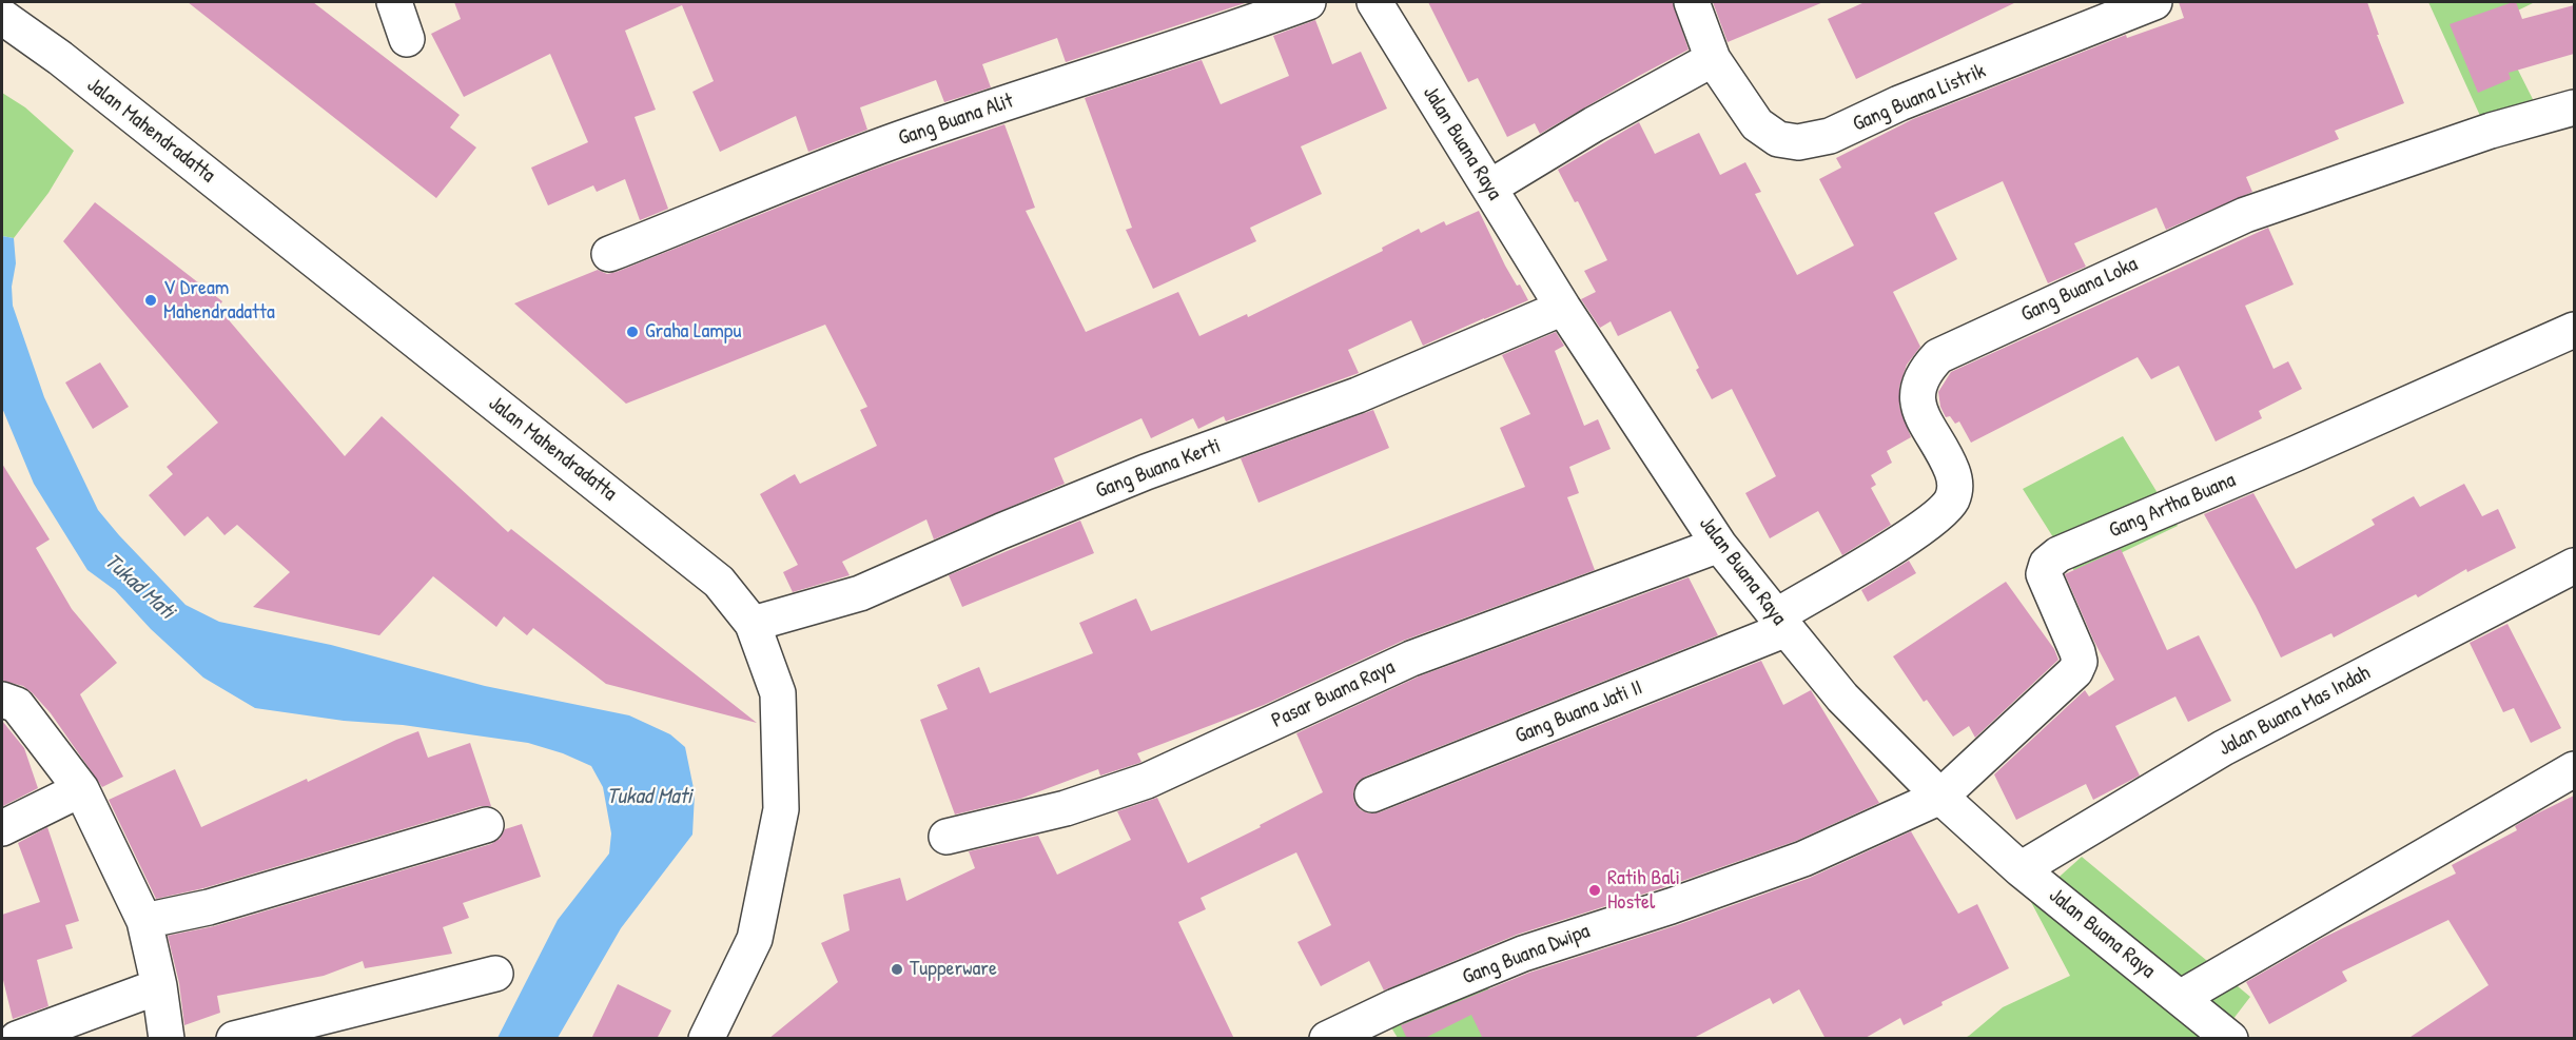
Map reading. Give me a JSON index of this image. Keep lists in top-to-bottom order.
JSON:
{
  "streets": {
    "main road": [
      "Gang Buana Listrik",
      "Gang Buana Alit",
      "Jalan Mahendradatta",
      "Jalan Buana Raya",
      "Gang Buana Loka",
      "Gang Buana Kerti",
      "Gang Artha Buana",
      "Pasar Buana Raya",
      "Jalan Buana Mas Indah",
      "Gang Buana Jati II",
      "Gang Buana Dwipa"
    ]
  },
  "crossings": [
    ["Jalan Mahendradatta", "Gang Buana Kerti"],
    ["Jalan Buana Raya", "Gang Buana Loka"],
    ["Jalan Buana Raya", "Gang Buana Kerti"],
    ["Jalan Buana Raya", "Gang Artha Buana"],
    ["Jalan Buana Raya", "Pasar Buana Raya"],
    ["Jalan Buana Raya", "Jalan Buana Mas Indah"],
    ["Jalan Buana Raya", "Gang Buana Jati II"],
    ["Jalan Buana Raya", "Gang Buana Dwipa"],
    ["Gang Buana Loka", "Gang Buana Jati II"],
    ["Gang Artha Buana", "Gang Buana Dwipa"]
  ],
  "water": ["Tukad Mati"],
  "places": [
    "V Dream Mahendradatta",
    "Graha Lampu",
    "Ratih Bali Hostel",
    "Tupperware"
  ]
}
